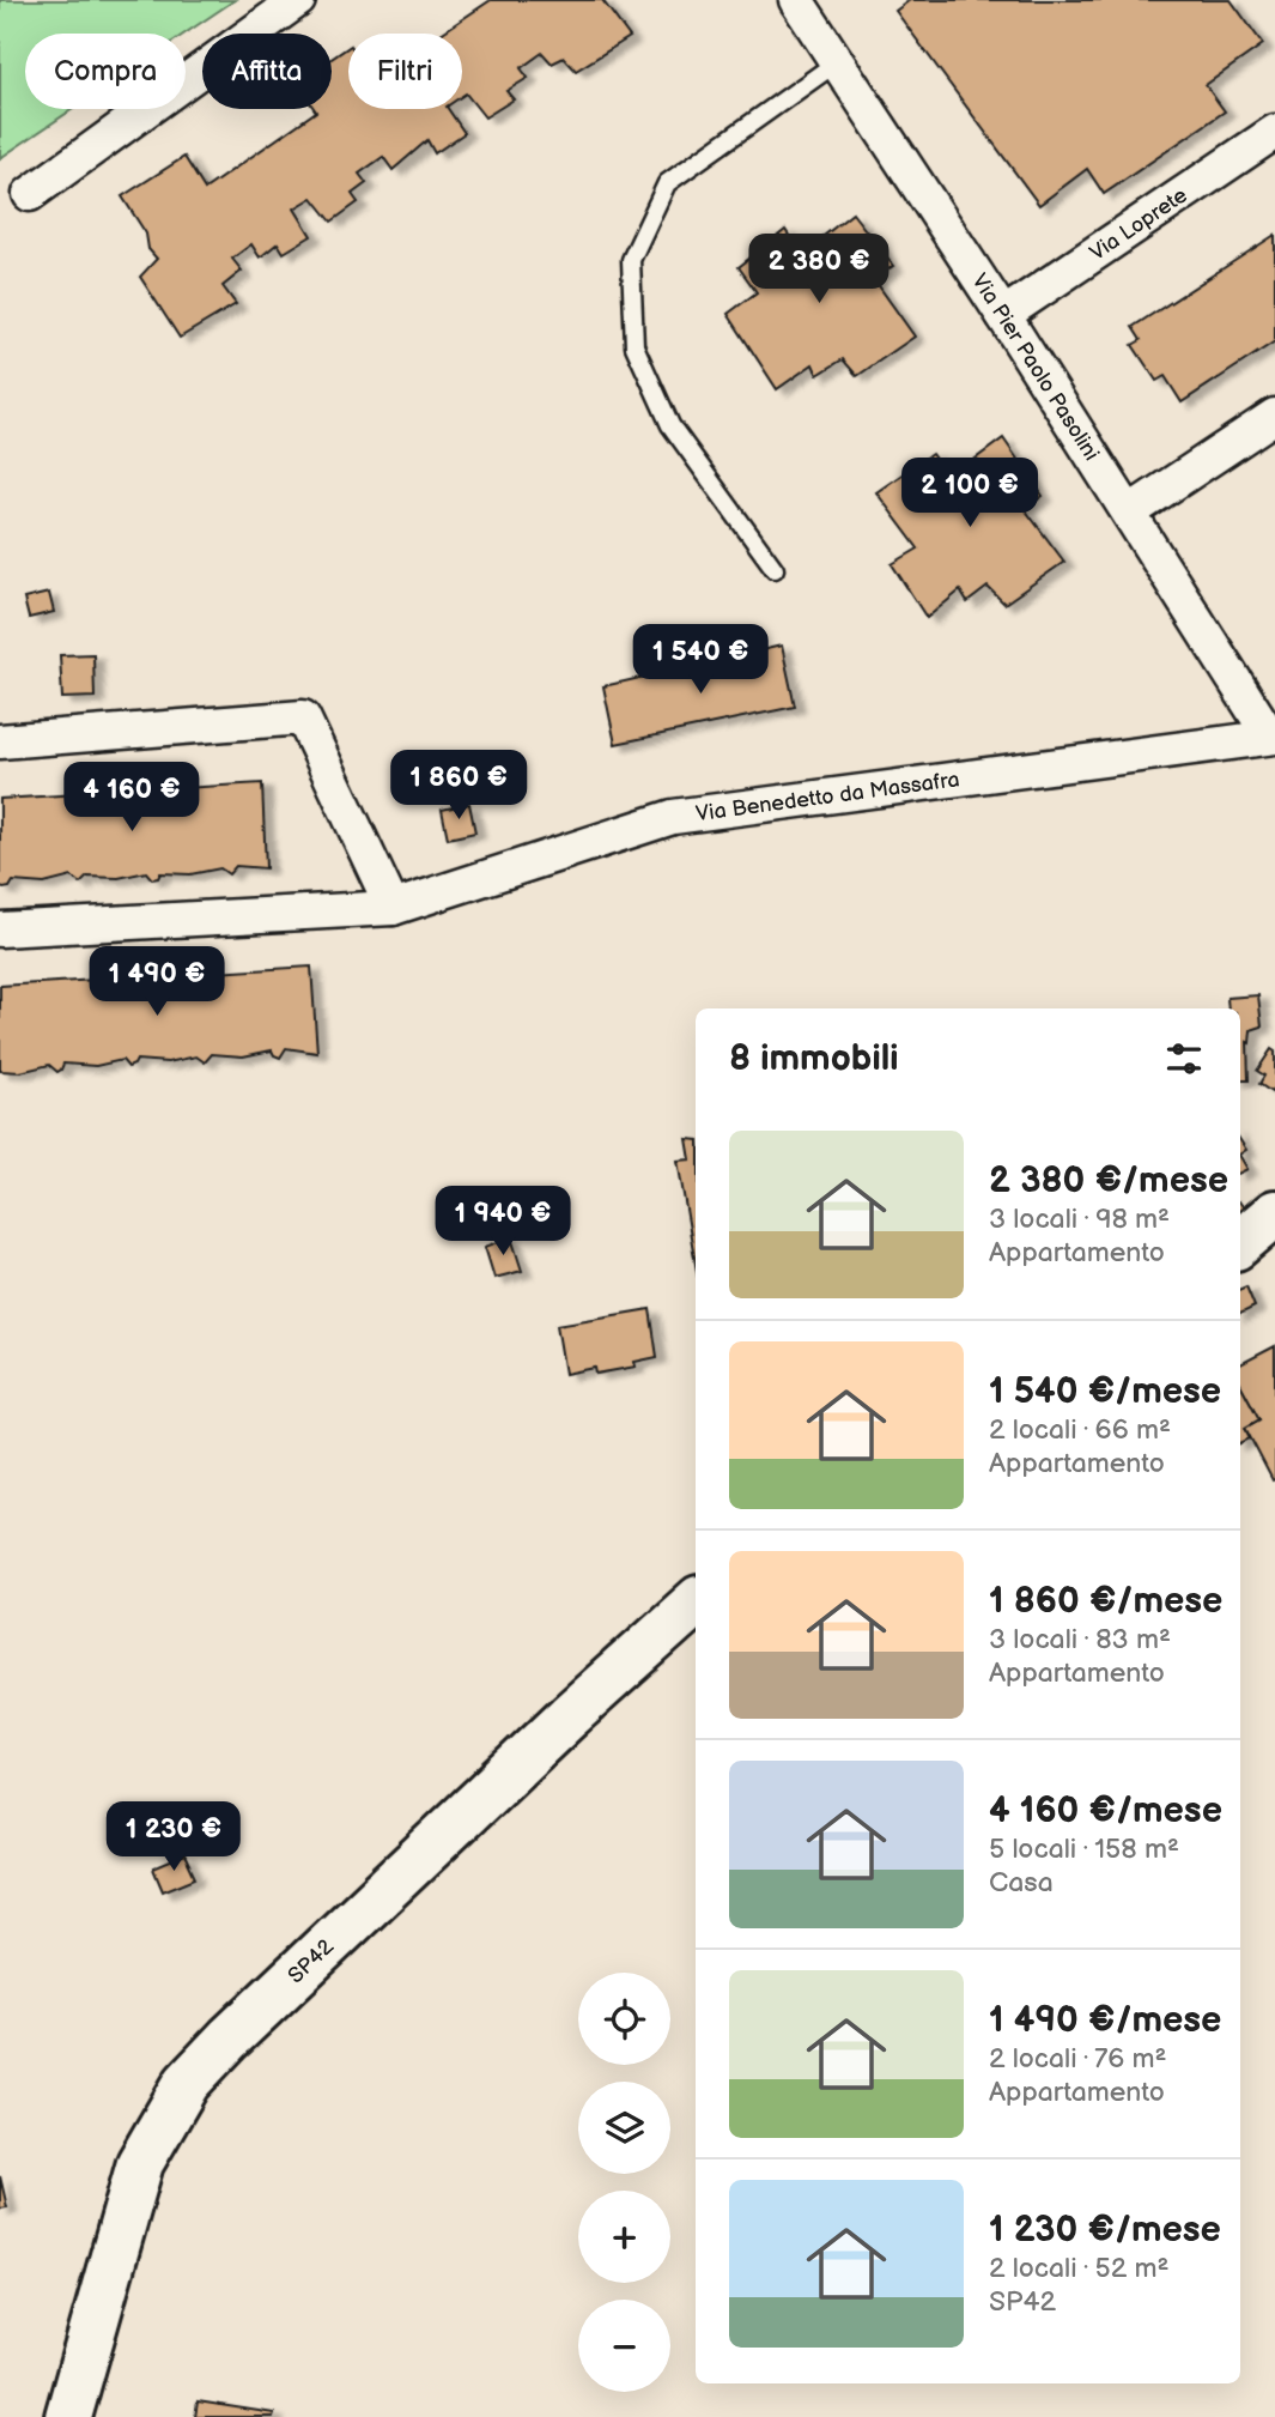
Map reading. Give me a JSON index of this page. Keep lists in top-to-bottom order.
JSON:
{
  "streets": {
    "main road": ["SP42"],
    "street": ["Via Loprete", "Via Pier Paolo Pasolini", "Via Benedetto da Massafra"]
  },
  "crossings": [
    ["Via Loprete", "Via Pier Paolo Pasolini"],
    ["Via Pier Paolo Pasolini", "Via Benedetto da Massafra"]
  ],
  "page": {
    "chip": ["Compra", "Affitta", "Filtri"],
    "price": [
      "2 380 €",
      "2 100 €",
      "1 540 €",
      "1 860 €",
      "4 160 €",
      "1 490 €",
      "1 940 €",
      "1 230 €"
    ],
    "heading": "8 immobili",
    "list": [
      {
        "name": "2 380 €/mese",
        "note": "3 locali · 98 m² · Appartamento"
      },
      {
        "name": "1 540 €/mese",
        "note": "2 locali · 66 m² · Appartamento"
      },
      {
        "name": "1 860 €/mese",
        "note": "3 locali · 83 m² · Appartamento"
      },
      {
        "name": "4 160 €/mese",
        "note": "5 locali · 158 m² · Casa"
      },
      {
        "name": "1 490 €/mese",
        "note": "2 locali · 76 m² · Appartamento"
      },
      {
        "name": "1 230 €/mese",
        "note": "2 locali · 52 m² · SP42"
      }
    ],
    "map_buttons": ["+", "−"]
  }
}
